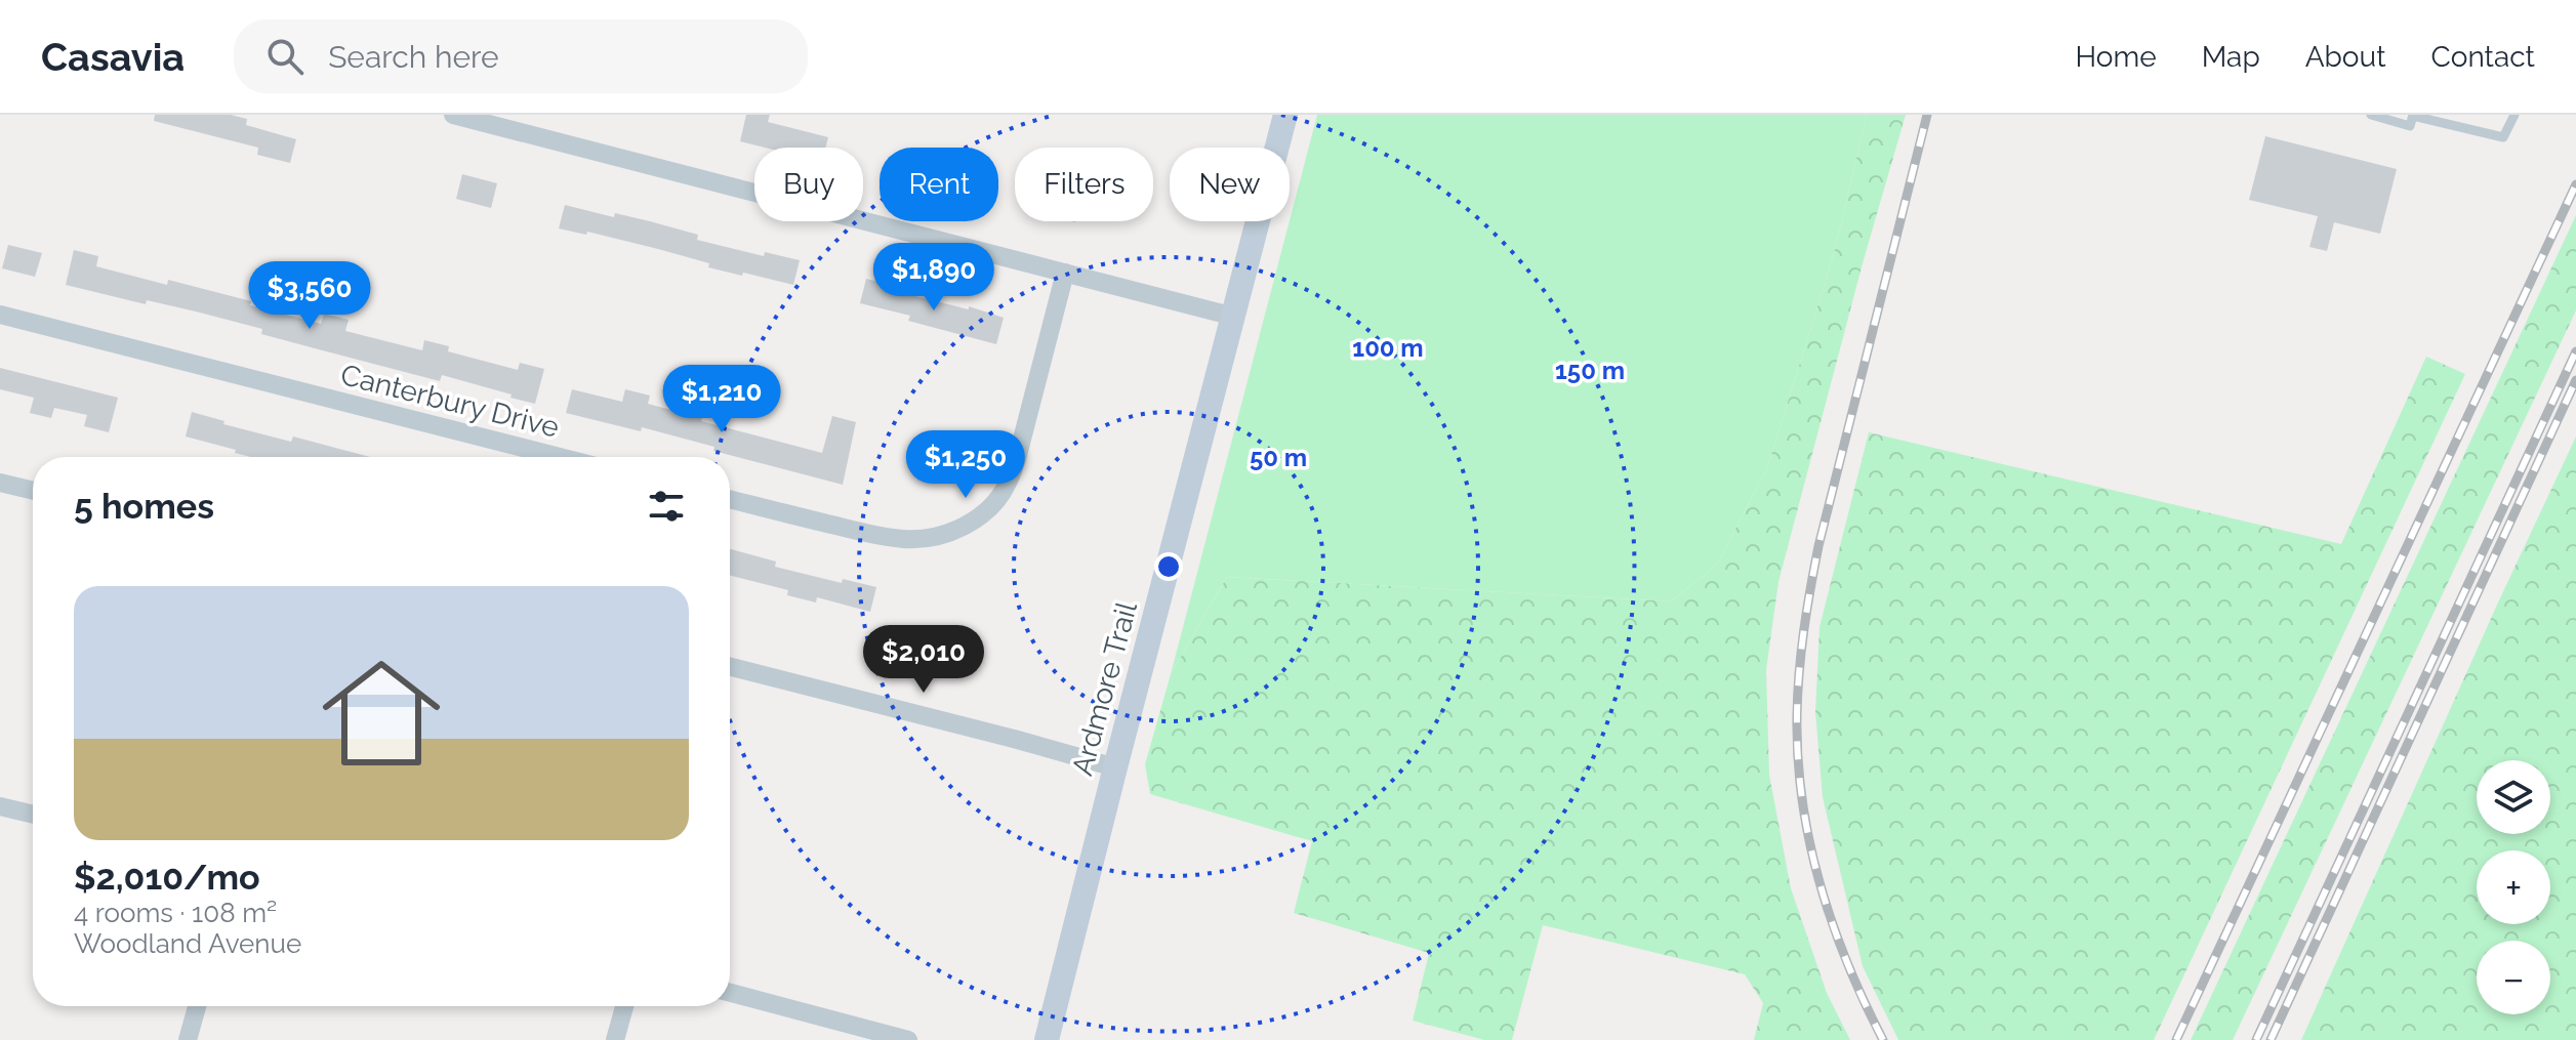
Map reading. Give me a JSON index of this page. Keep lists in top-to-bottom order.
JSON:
{
  "streets": {
    "street": ["Canterbury Drive", "Ardmore Trail"]
  },
  "page": {
    "header": "Casavia",
    "search": "Search here",
    "nav": [
      "Home",
      "Map",
      "About",
      "Contact"
    ],
    "chip": [
      "Buy",
      "Rent",
      "Filters",
      "New"
    ],
    "price": [
      "$1,890",
      "$3,560",
      "$1,210",
      "$1,250",
      "$2,010"
    ],
    "heading": "5 homes",
    "list": [
      {
        "name": "$2,010/mo",
        "note": "4 rooms · 108 m² · Woodland Avenue"
      }
    ],
    "map_buttons": ["+", "−"]
  },
  "rings": ["100 m", "150 m", "50 m"]
}
